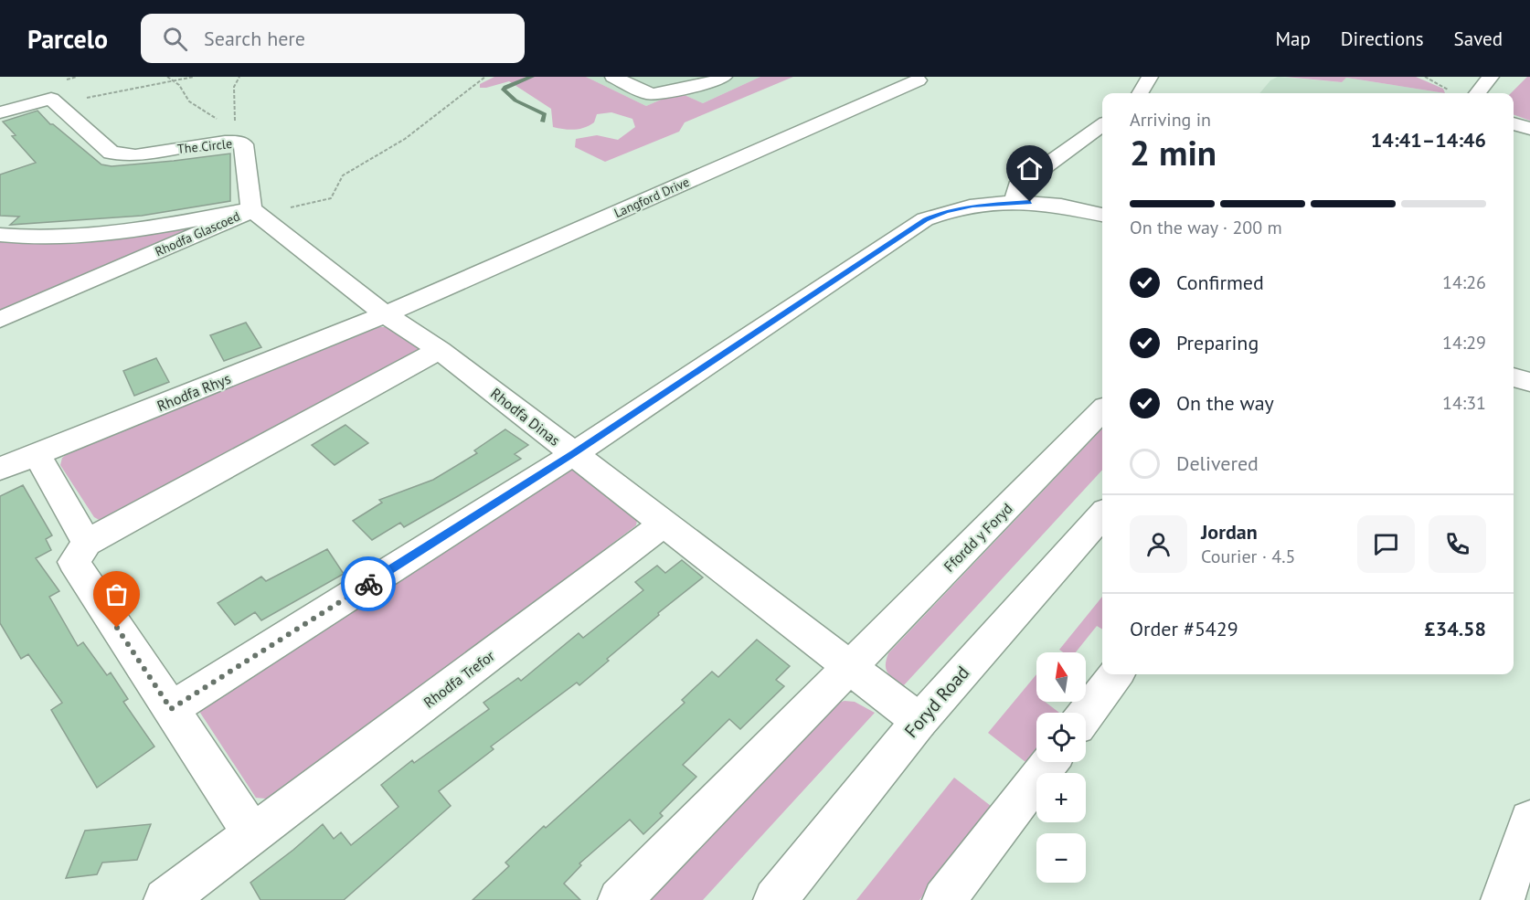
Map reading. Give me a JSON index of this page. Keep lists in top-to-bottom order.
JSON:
{
  "streets": {
    "street": [
      "The Circle",
      "Langford Drive",
      "Rhodfa Glascoed",
      "Rhodfa Rhys",
      "Rhodfa Dinas",
      "Ffordd y Foryd",
      "Rhodfa Trefor",
      "Foryd Road"
    ]
  },
  "crossings": [
    ["The Circle", "Rhodfa Glascoed"],
    ["Langford Drive", "Rhodfa Rhys"],
    ["Langford Drive", "Rhodfa Dinas"],
    ["Rhodfa Rhys", "Rhodfa Dinas"],
    ["Rhodfa Dinas", "Ffordd y Foryd"],
    ["Rhodfa Dinas", "Rhodfa Trefor"],
    ["Rhodfa Dinas", "Foryd Road"]
  ],
  "north": "top",
  "page": {
    "header": "Parcelo",
    "search": "Search here",
    "nav": ["Map", "Directions", "Saved"],
    "heading": ["2 min", "Arriving in", "14:41–14:46"],
    "panel": [
      "Jordan",
      "Courier · 4.5",
      "Order #5429",
      "£34.58"
    ],
    "bar": "On the way · 200 m",
    "list": [
      ["Confirmed", "14:26"],
      ["Preparing", "14:29"],
      ["On the way", "14:31"],
      "Delivered"
    ],
    "map_buttons": ["+", "−"]
  }
}
